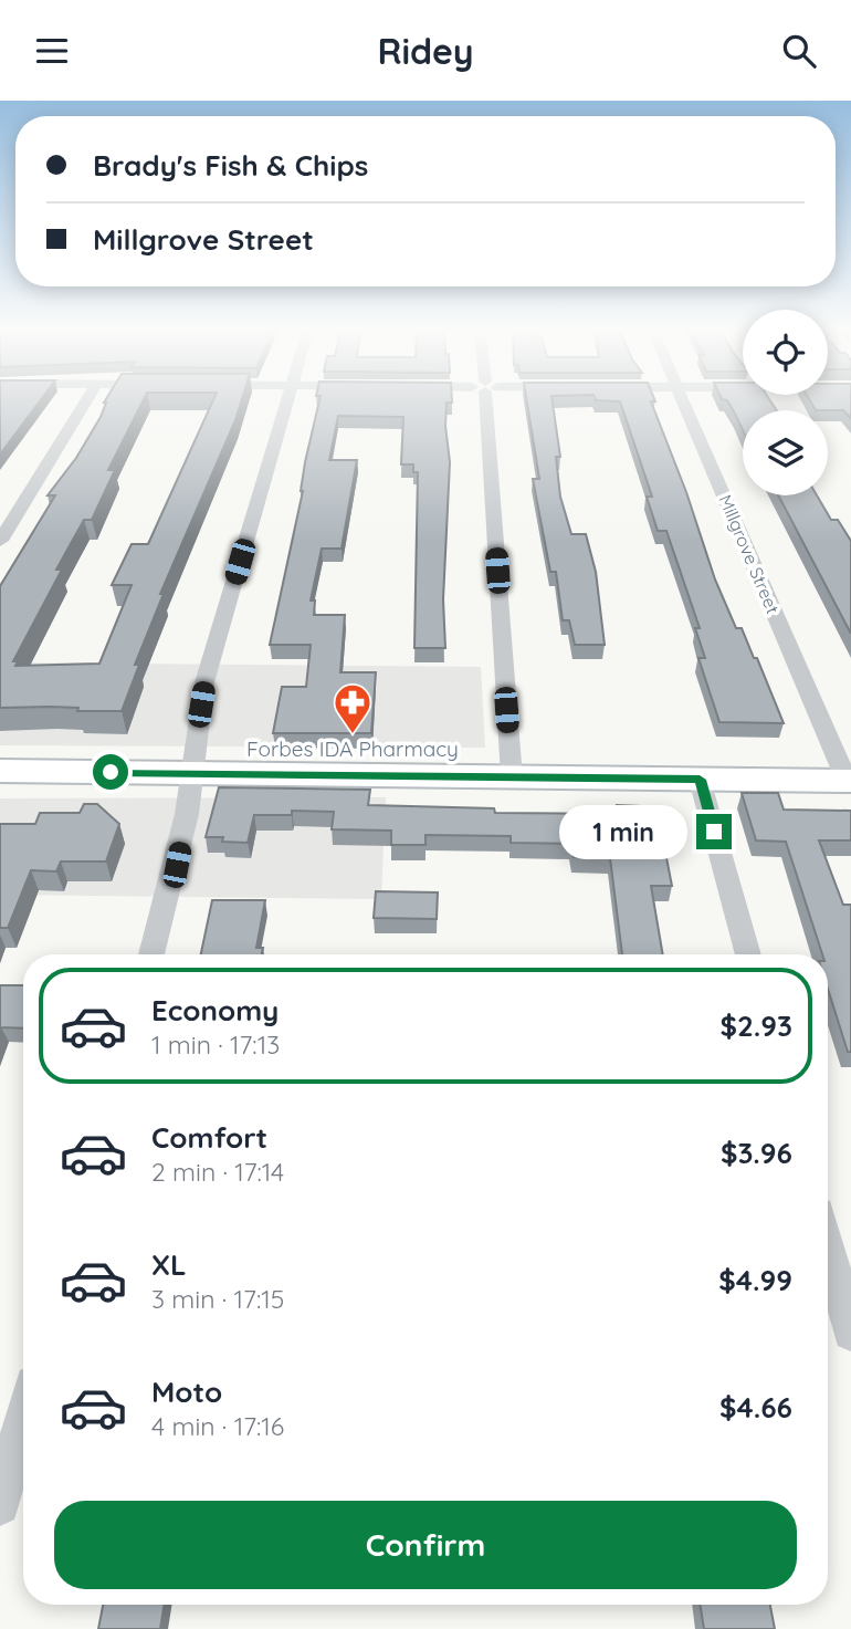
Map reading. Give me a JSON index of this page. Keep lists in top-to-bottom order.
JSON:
{
  "streets": {
    "street": ["Millgrove Street"]
  },
  "places": {
    "pharmacy": ["Forbes IDA Pharmacy"]
  },
  "page": {
    "header": "Ridey",
    "banner": ["Brady's Fish & Chips", "Millgrove Street"],
    "bubble": "1 min",
    "list": [
      {
        "name": "Economy",
        "note": "1 min · 17:13",
        "value": "$2.93"
      },
      {
        "name": "Comfort",
        "note": "2 min · 17:14",
        "value": "$3.96"
      },
      {
        "name": "XL",
        "note": "3 min · 17:15",
        "value": "$4.99"
      },
      {
        "name": "Moto",
        "note": "4 min · 17:16",
        "value": "$4.66"
      }
    ],
    "buttons": "Confirm"
  }
}
